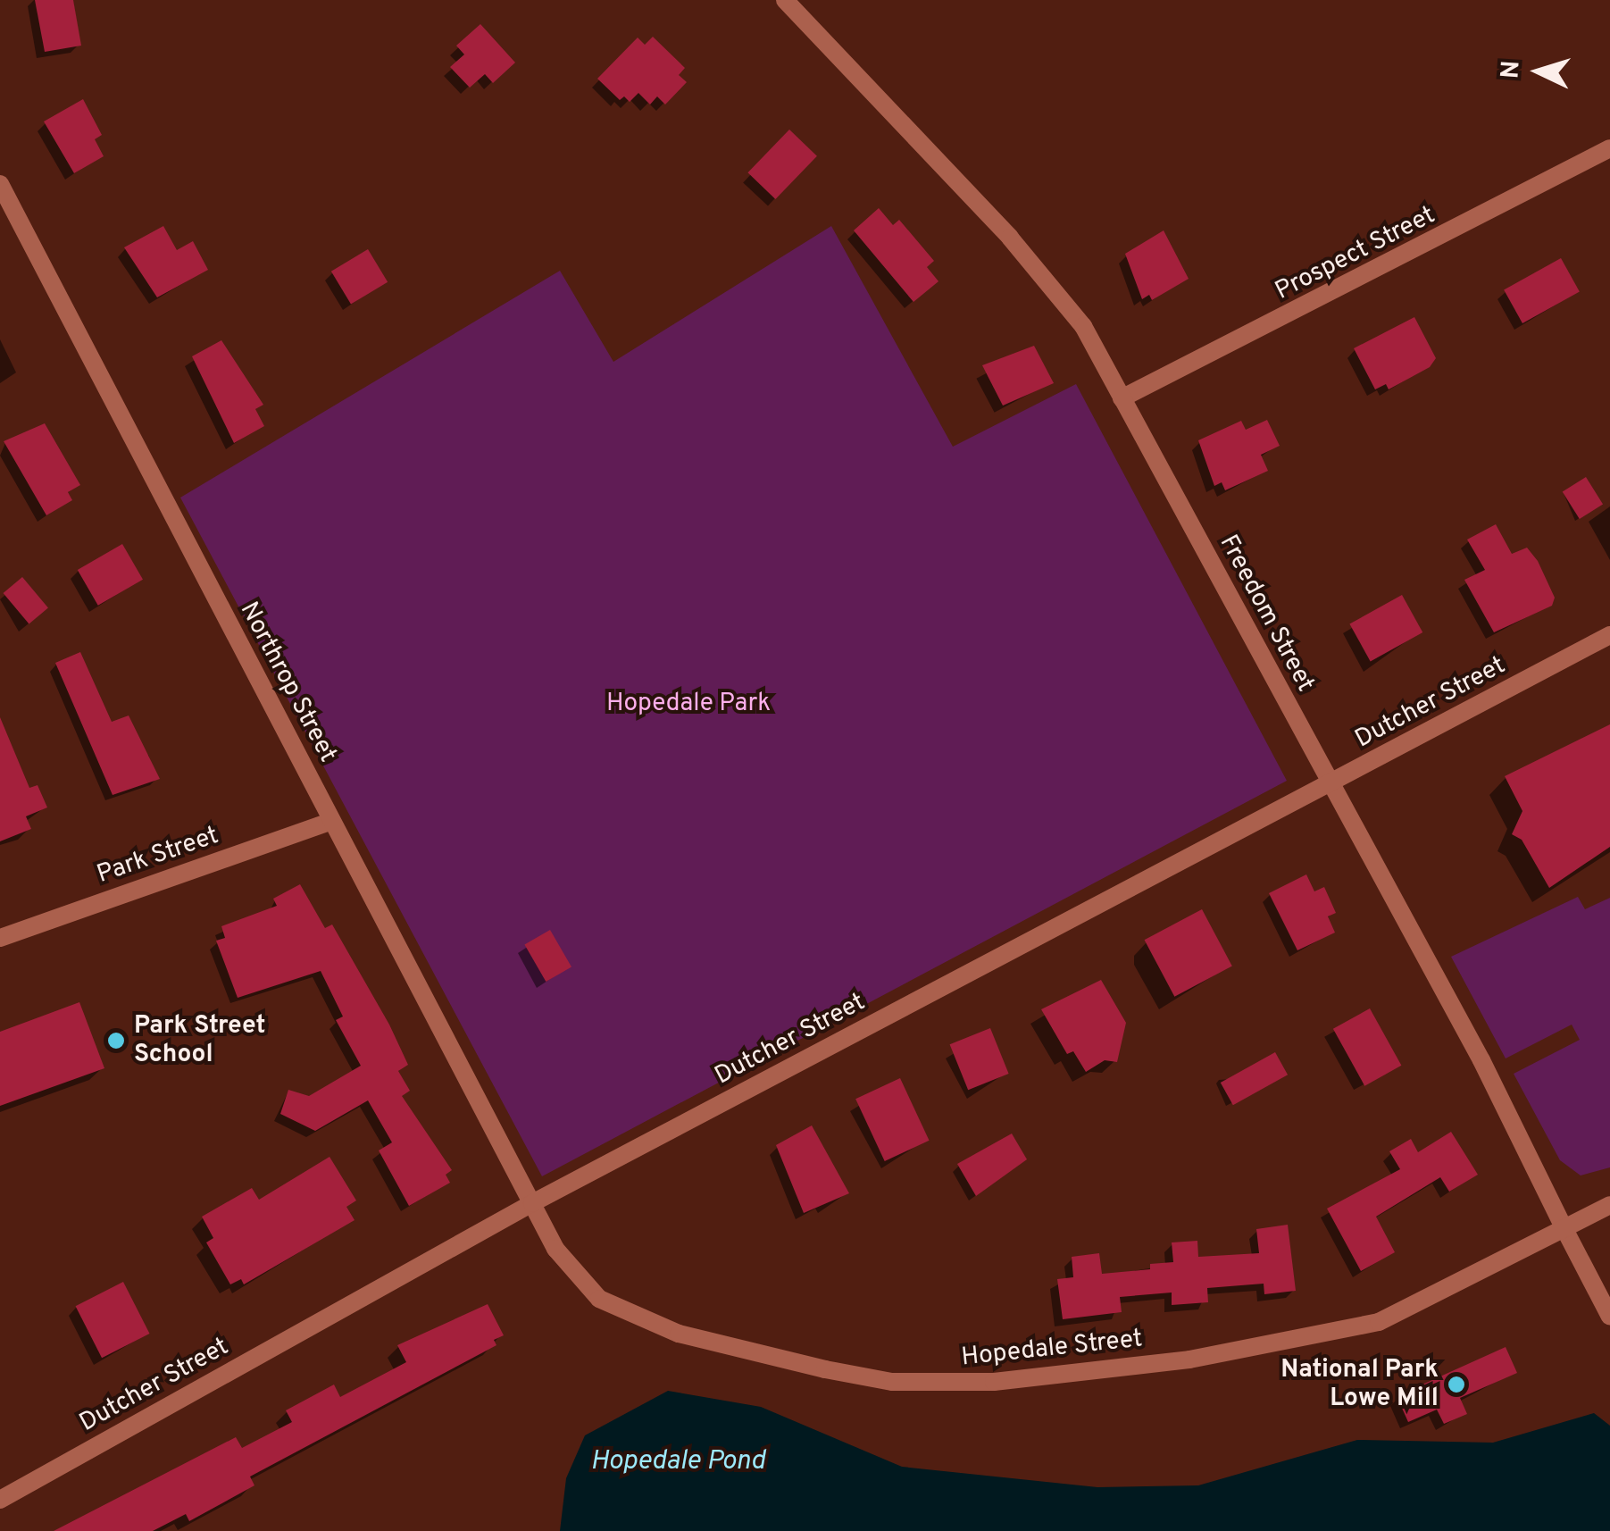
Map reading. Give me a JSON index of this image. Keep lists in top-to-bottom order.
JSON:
{
  "streets": {
    "street": [
      "Prospect Street",
      "Freedom Street",
      "Northrop Street",
      "Dutcher Street",
      "Park Street",
      "Hopedale Street"
    ]
  },
  "crossings": [
    ["Prospect Street", "Freedom Street"],
    ["Freedom Street", "Dutcher Street"],
    ["Freedom Street", "Hopedale Street"],
    ["Northrop Street", "Dutcher Street"],
    ["Northrop Street", "Park Street"],
    ["Northrop Street", "Hopedale Street"],
    ["Dutcher Street", "Hopedale Street"]
  ],
  "water": ["Hopedale Pond"],
  "parks": ["Hopedale Park"],
  "places": ["Park Street School", "National Park Lowe Mill"],
  "north": "left"
}
